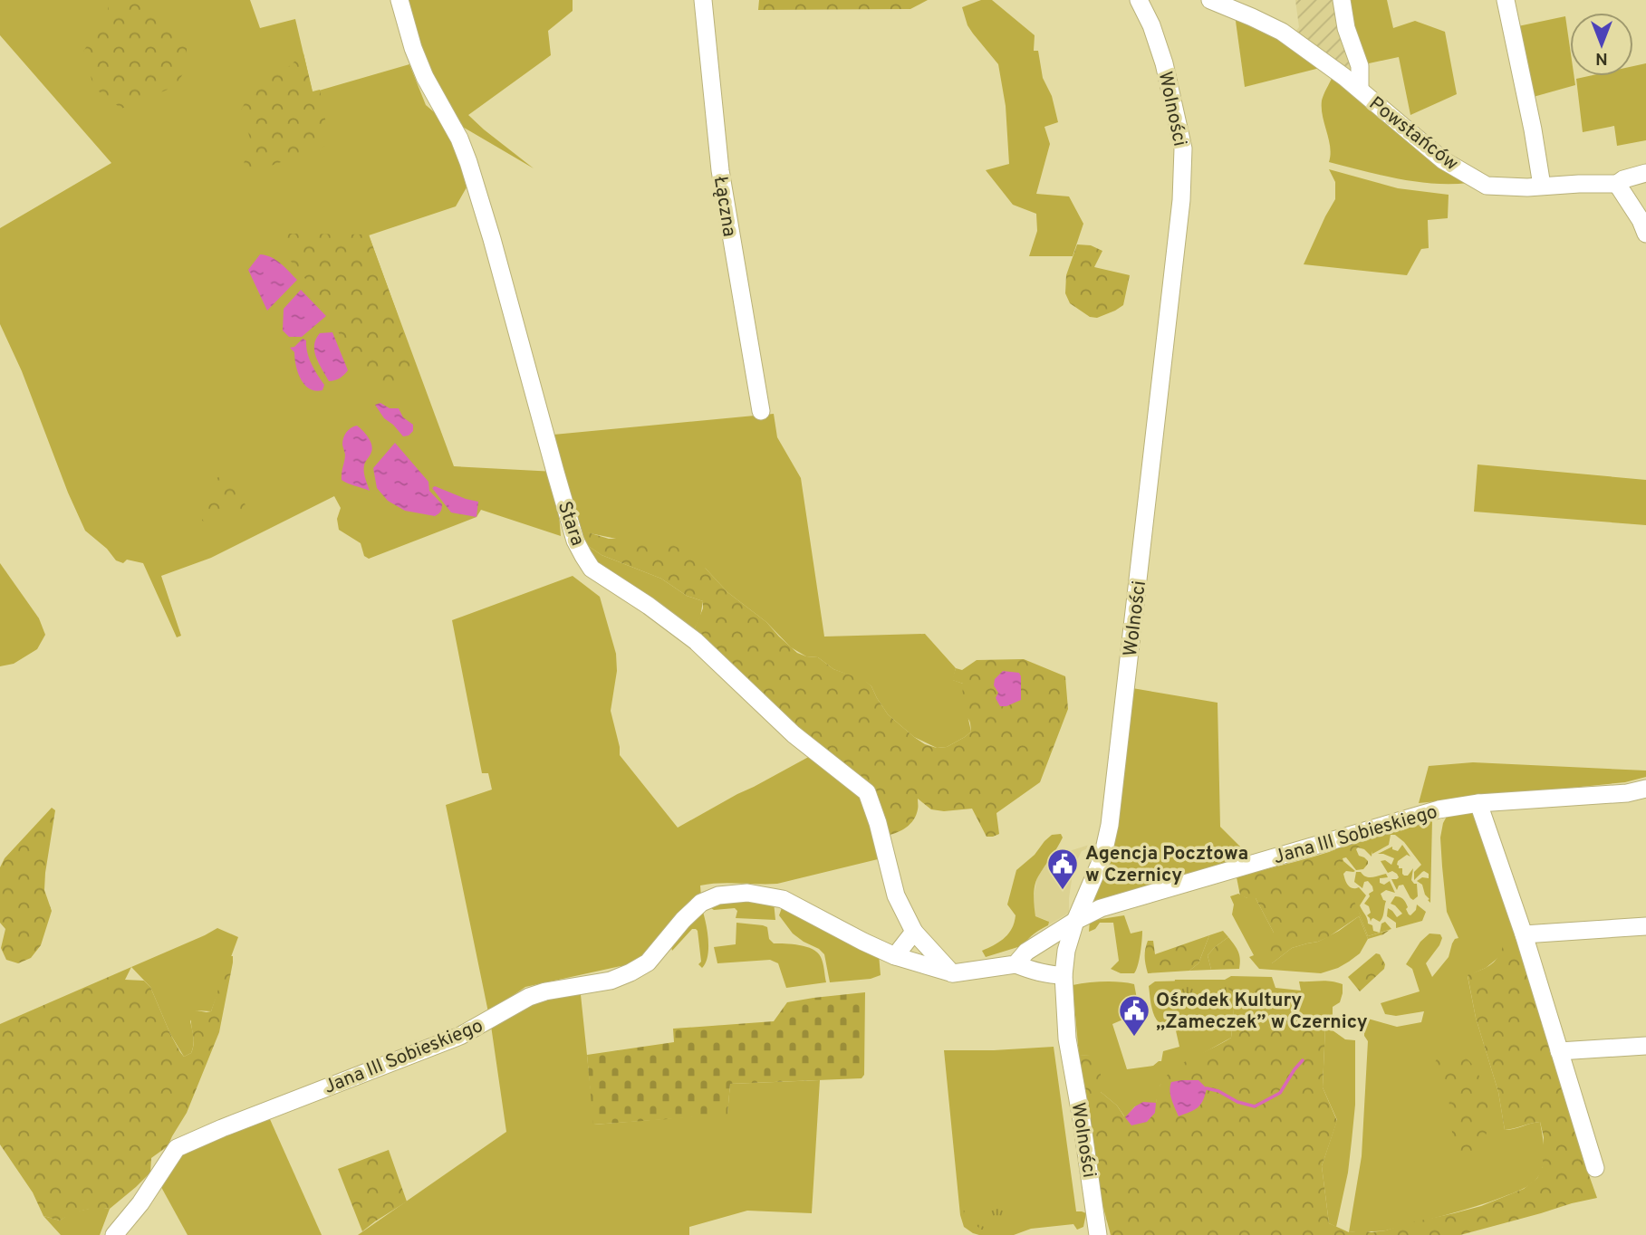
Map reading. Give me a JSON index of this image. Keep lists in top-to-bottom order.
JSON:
{
  "streets": {
    "street": [
      "Wolności",
      "Powstańców",
      "Łączna",
      "Stara",
      "Jana III Sobieskiego"
    ]
  },
  "crossings": [
    ["Wolności", "Jana III Sobieskiego"],
    ["Stara", "Jana III Sobieskiego"]
  ],
  "places": {
    "public building": ["Agencja Pocztowa w Czernicy", "Ośrodek Kultury „Zameczek” w Czernicy"]
  },
  "north": "bottom"
}
